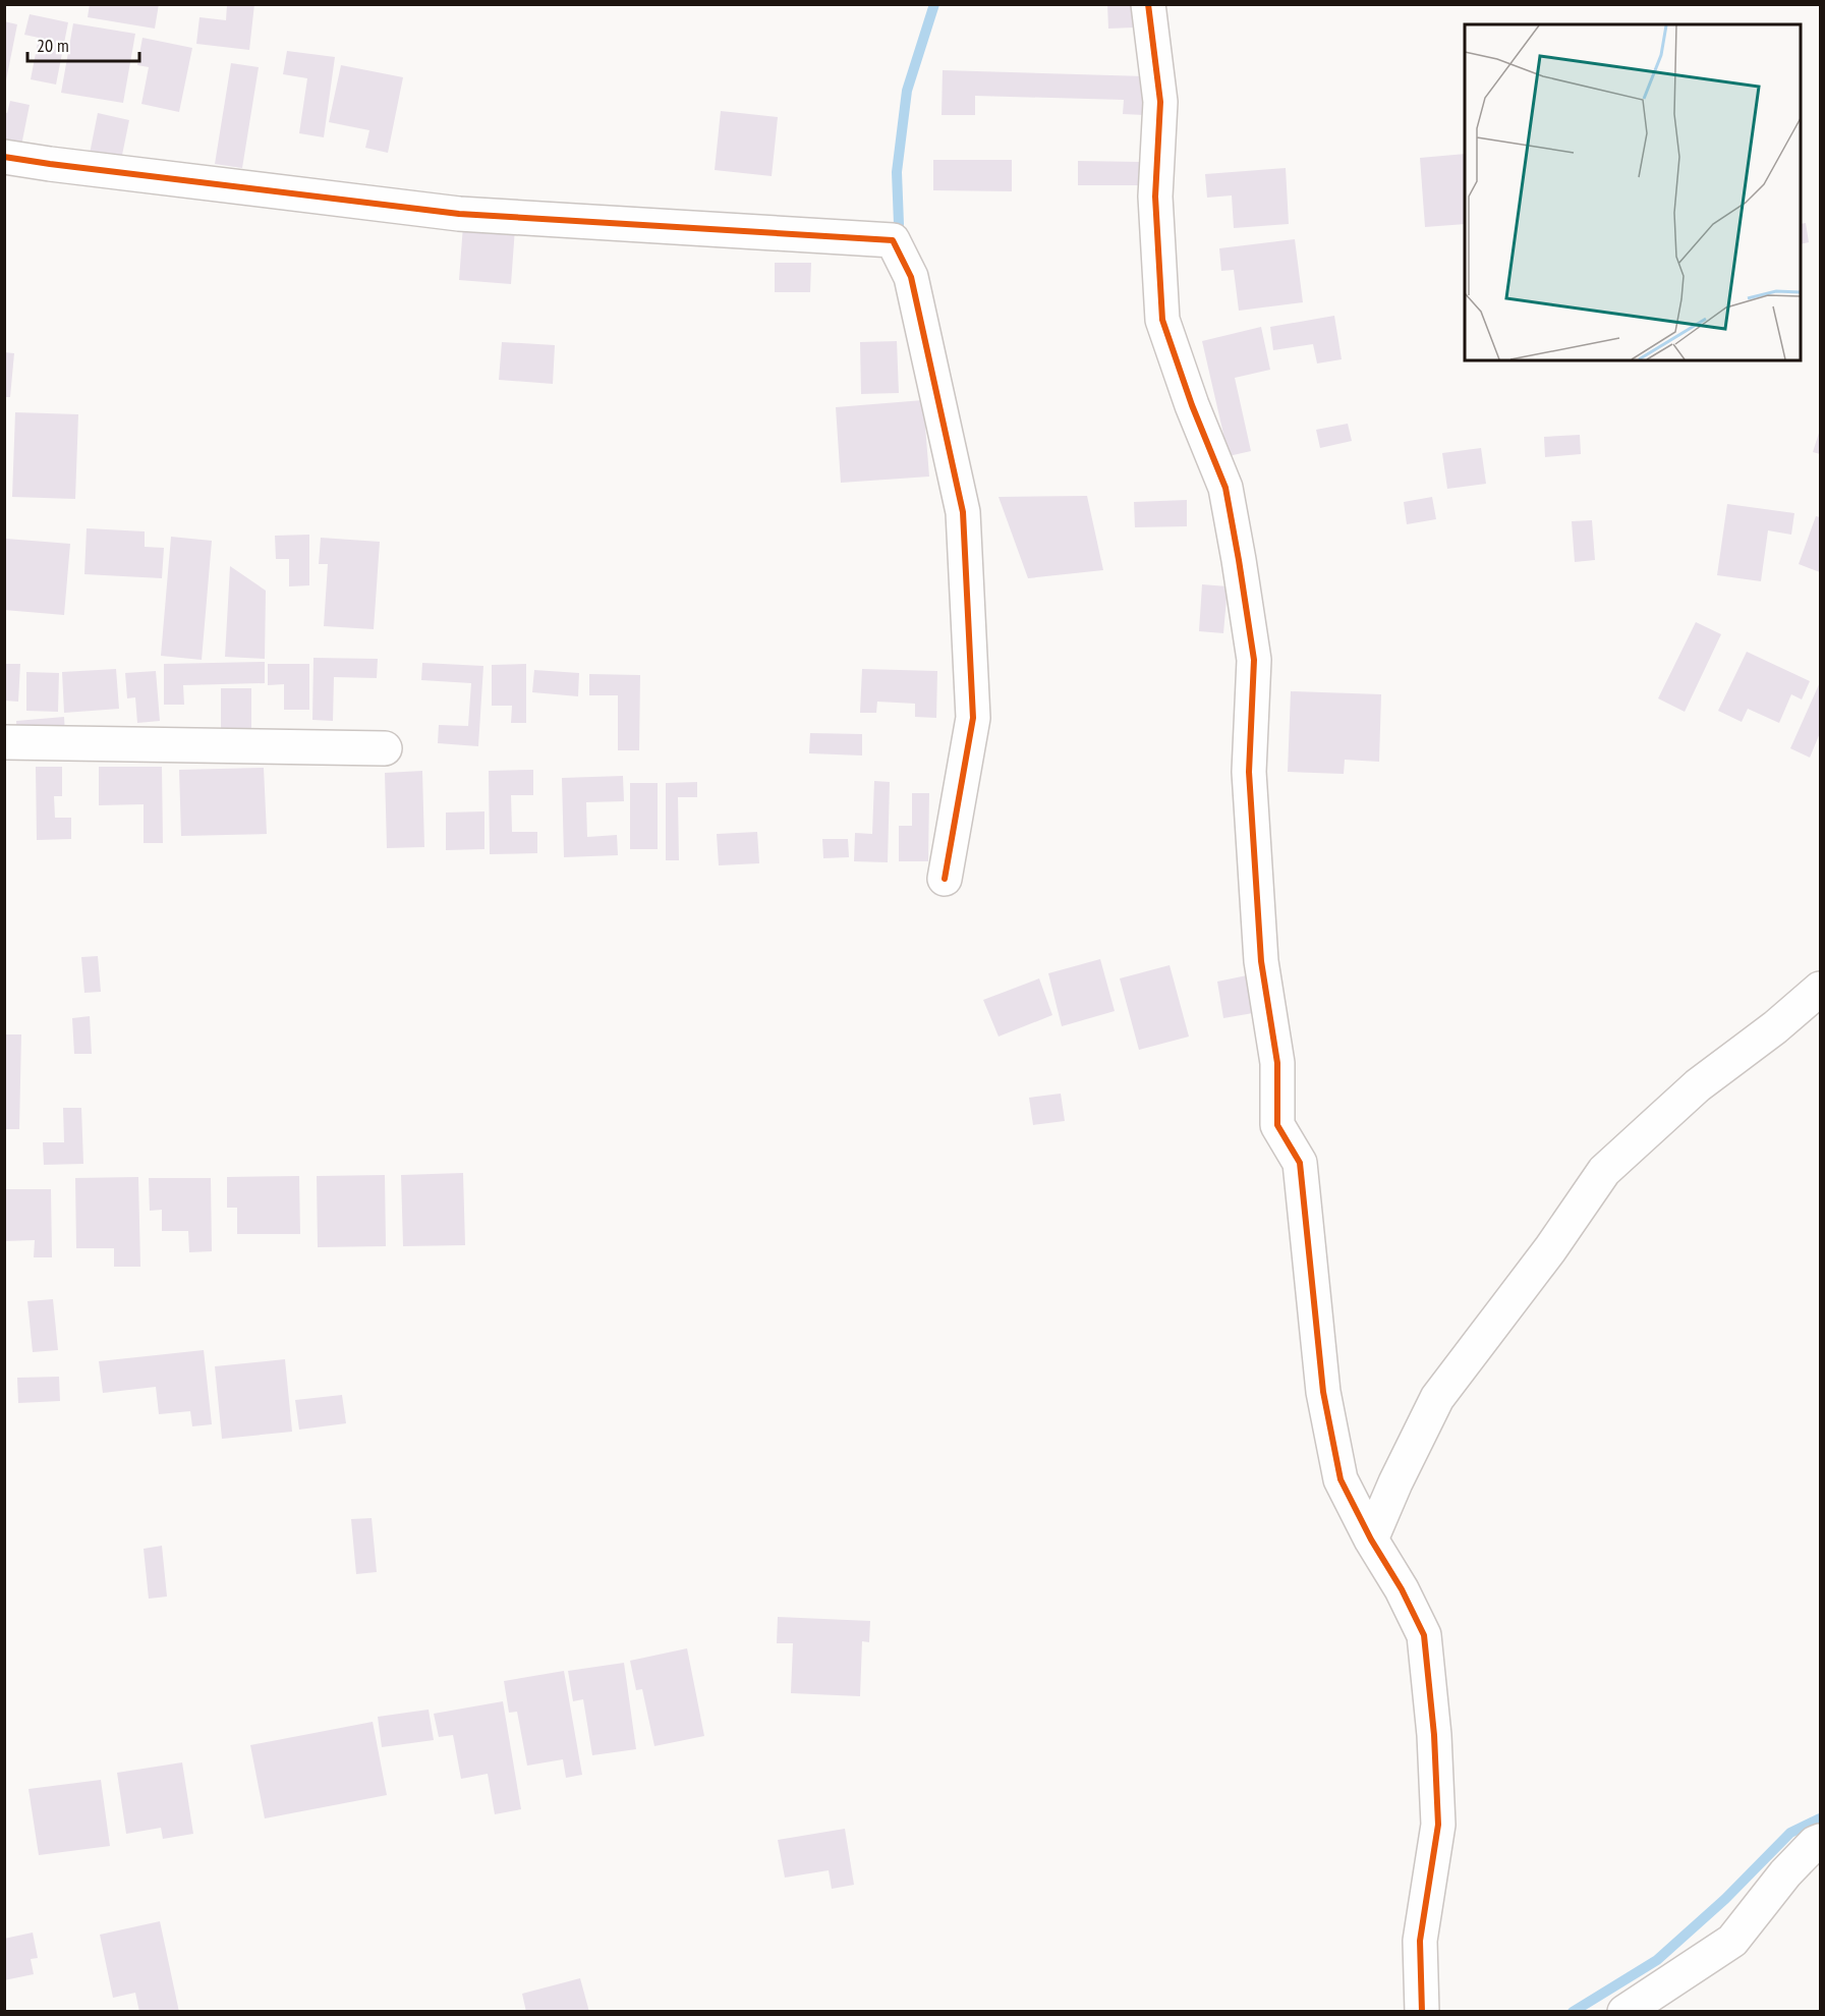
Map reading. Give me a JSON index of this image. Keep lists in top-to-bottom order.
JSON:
{
  "scale_bar": "20 m"
}
